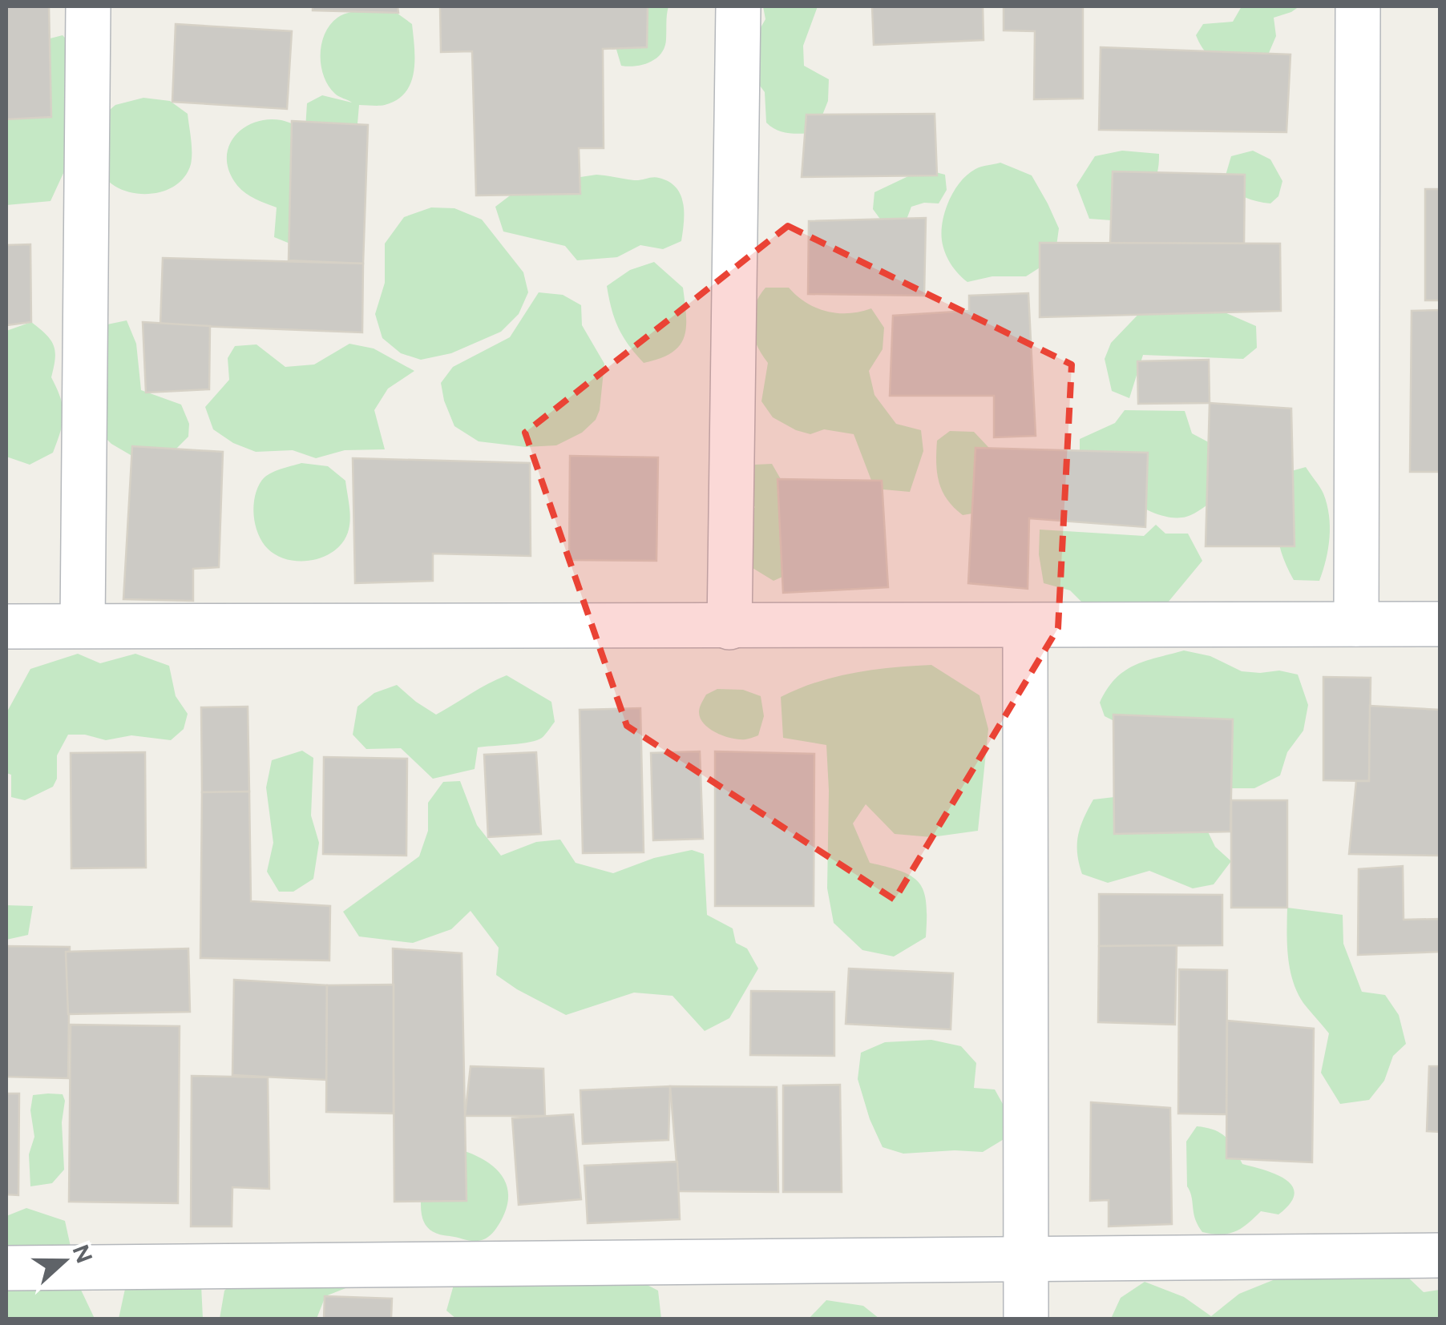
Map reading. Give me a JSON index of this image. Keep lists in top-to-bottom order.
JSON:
{
  "north": "right"
}
